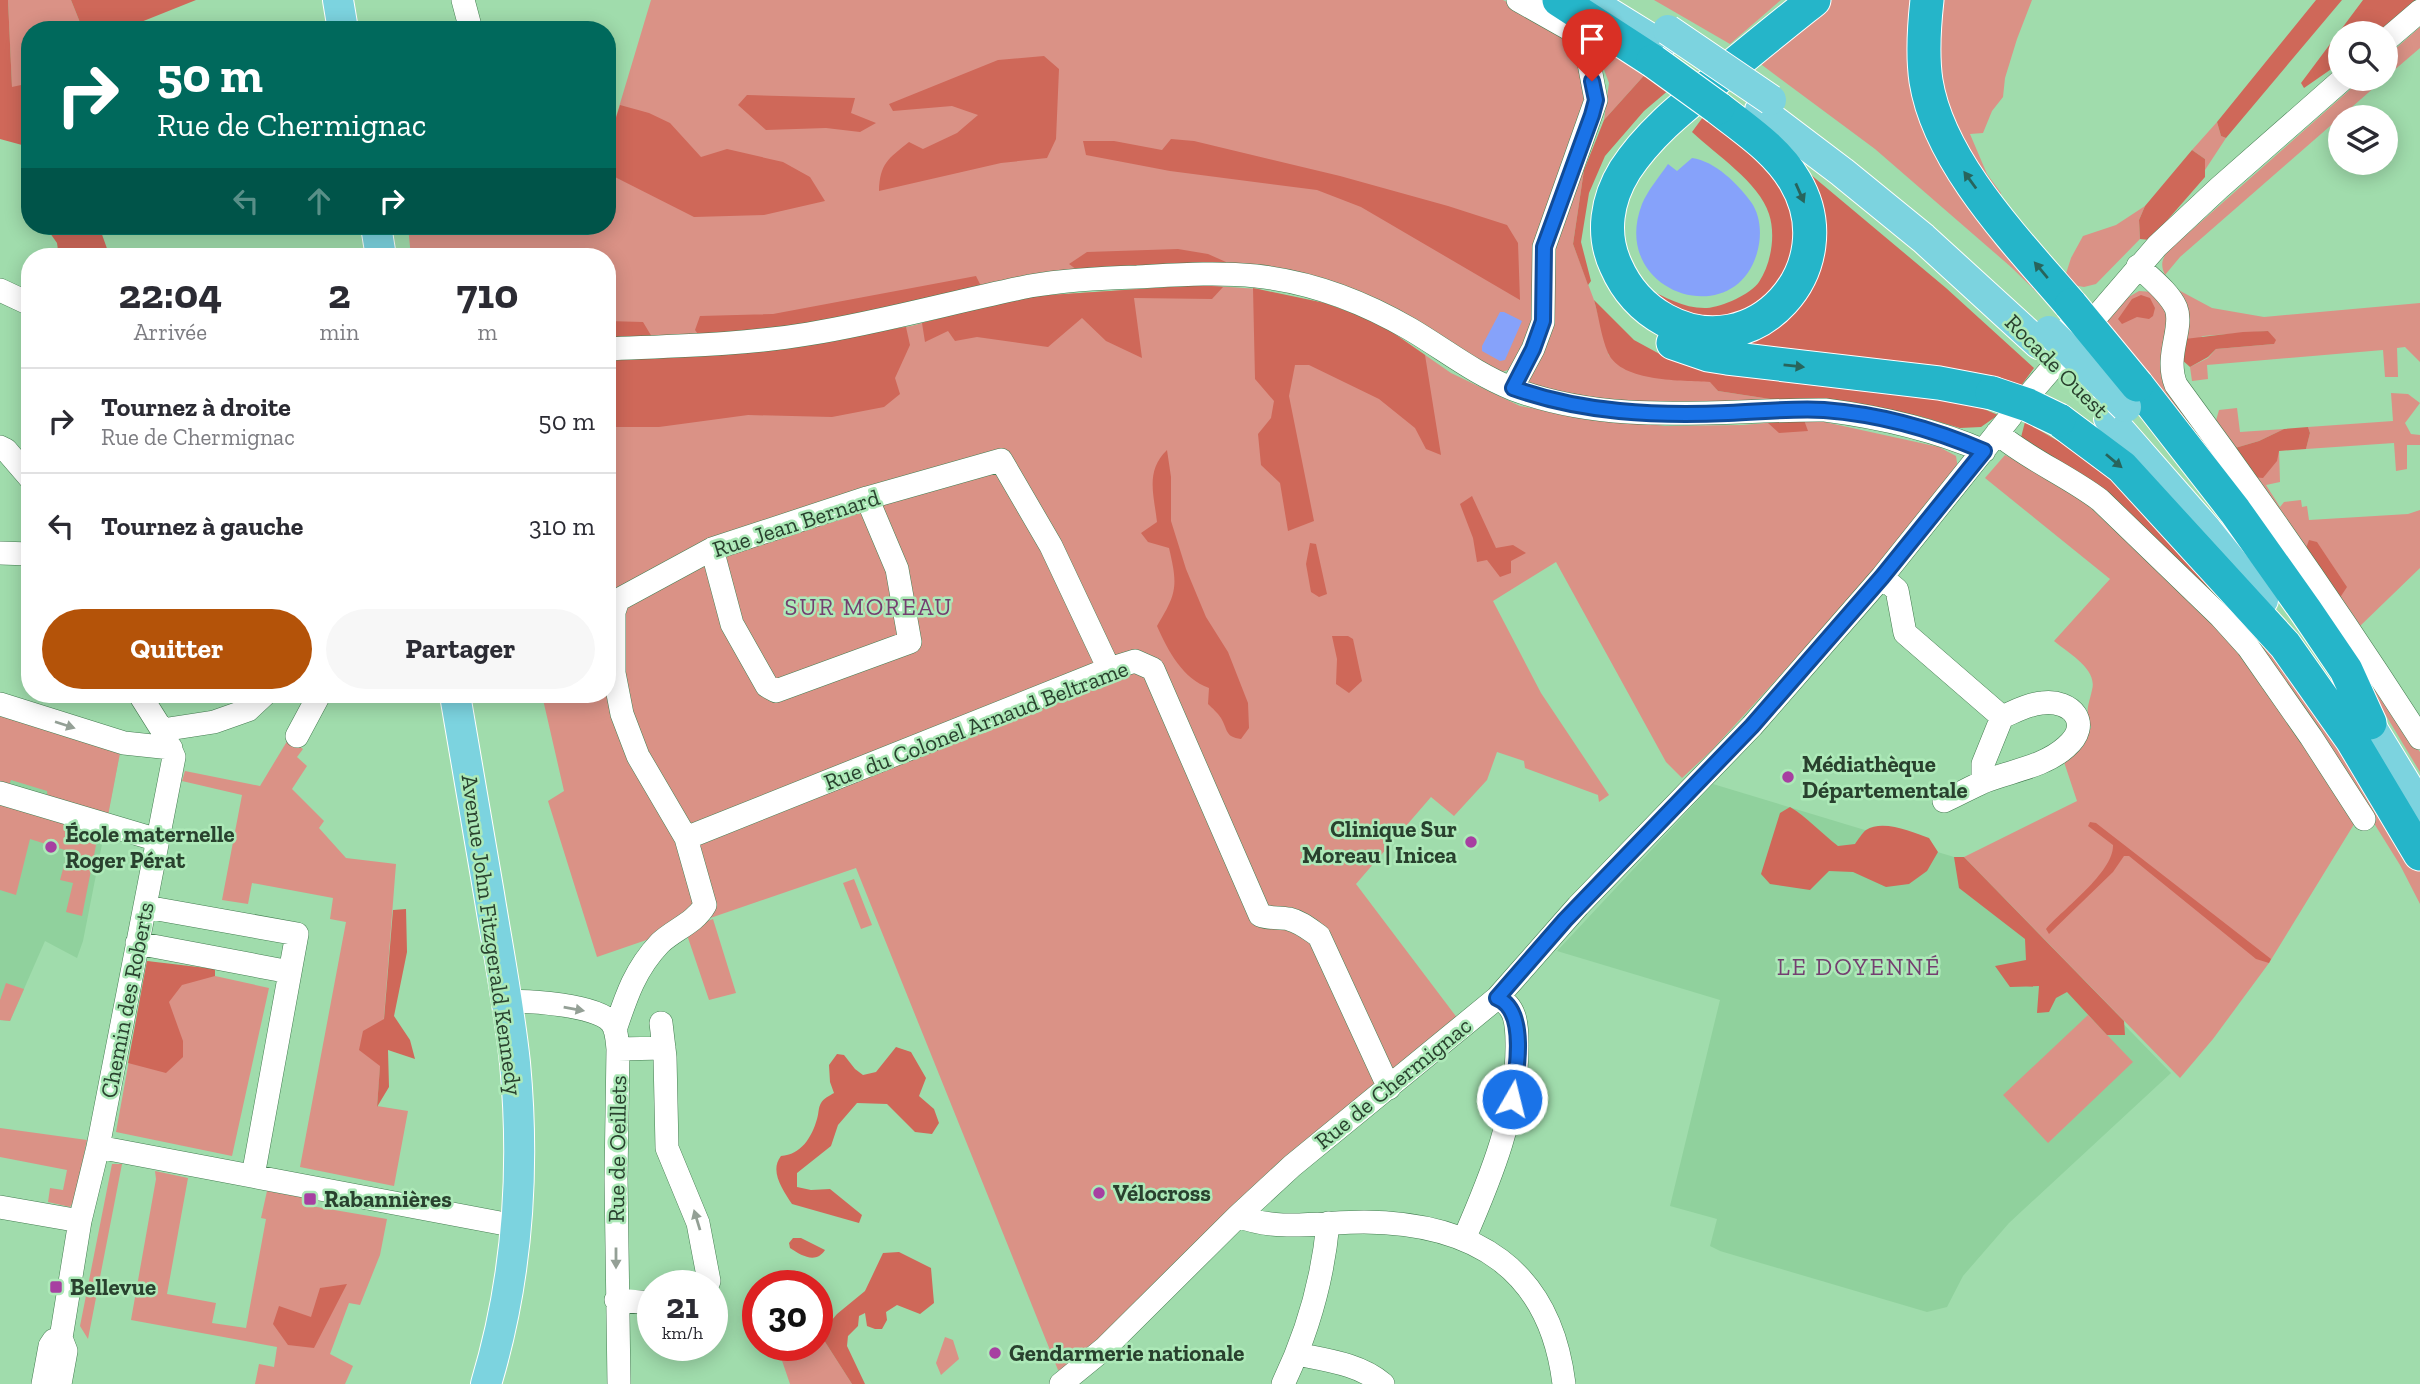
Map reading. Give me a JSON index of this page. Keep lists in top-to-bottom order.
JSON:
{
  "streets": {
    "main road": ["Rocade Ouest", "Avenue John Fitzgerald Kennedy"],
    "street": [
      "Rue Jean Bernard",
      "Rue du Colonel Arnaud Beltrame",
      "Chemin des Roberts",
      "Rue de Chermignac",
      "Rue de Oeillets"
    ]
  },
  "crossings": [
    ["Rue Jean Bernard", "Rue du Colonel Arnaud Beltrame"],
    ["Rue Jean Bernard", "Rue de Oeillets"],
    ["Rue du Colonel Arnaud Beltrame", "Rue de Chermignac"]
  ],
  "districts": ["SUR MOREAU", "LE DOYENNÉ"],
  "places": {
    "other": [
      "Médiathèque Départementale",
      "Clinique Sur Moreau | Inicea",
      "École maternelle Roger Pérat",
      "Vélocross",
      "Gendarmerie nationale"
    ],
    "transit": ["Rabannières", "Bellevue"]
  },
  "page": {
    "turn": ["50 m", "Rue de Chermignac"],
    "eta": [
      "22:04",
      "Arrivée",
      "2",
      "min",
      "710",
      "m"
    ],
    "list": [
      {
        "name": "Tournez à droite",
        "note": "Rue de Chermignac",
        "value": "50 m"
      },
      {
        "name": "Tournez à gauche",
        "value": "310 m"
      }
    ],
    "buttons": ["Quitter", "Partager"],
    "speed": "21 km/h",
    "limit": "30"
  }
}
